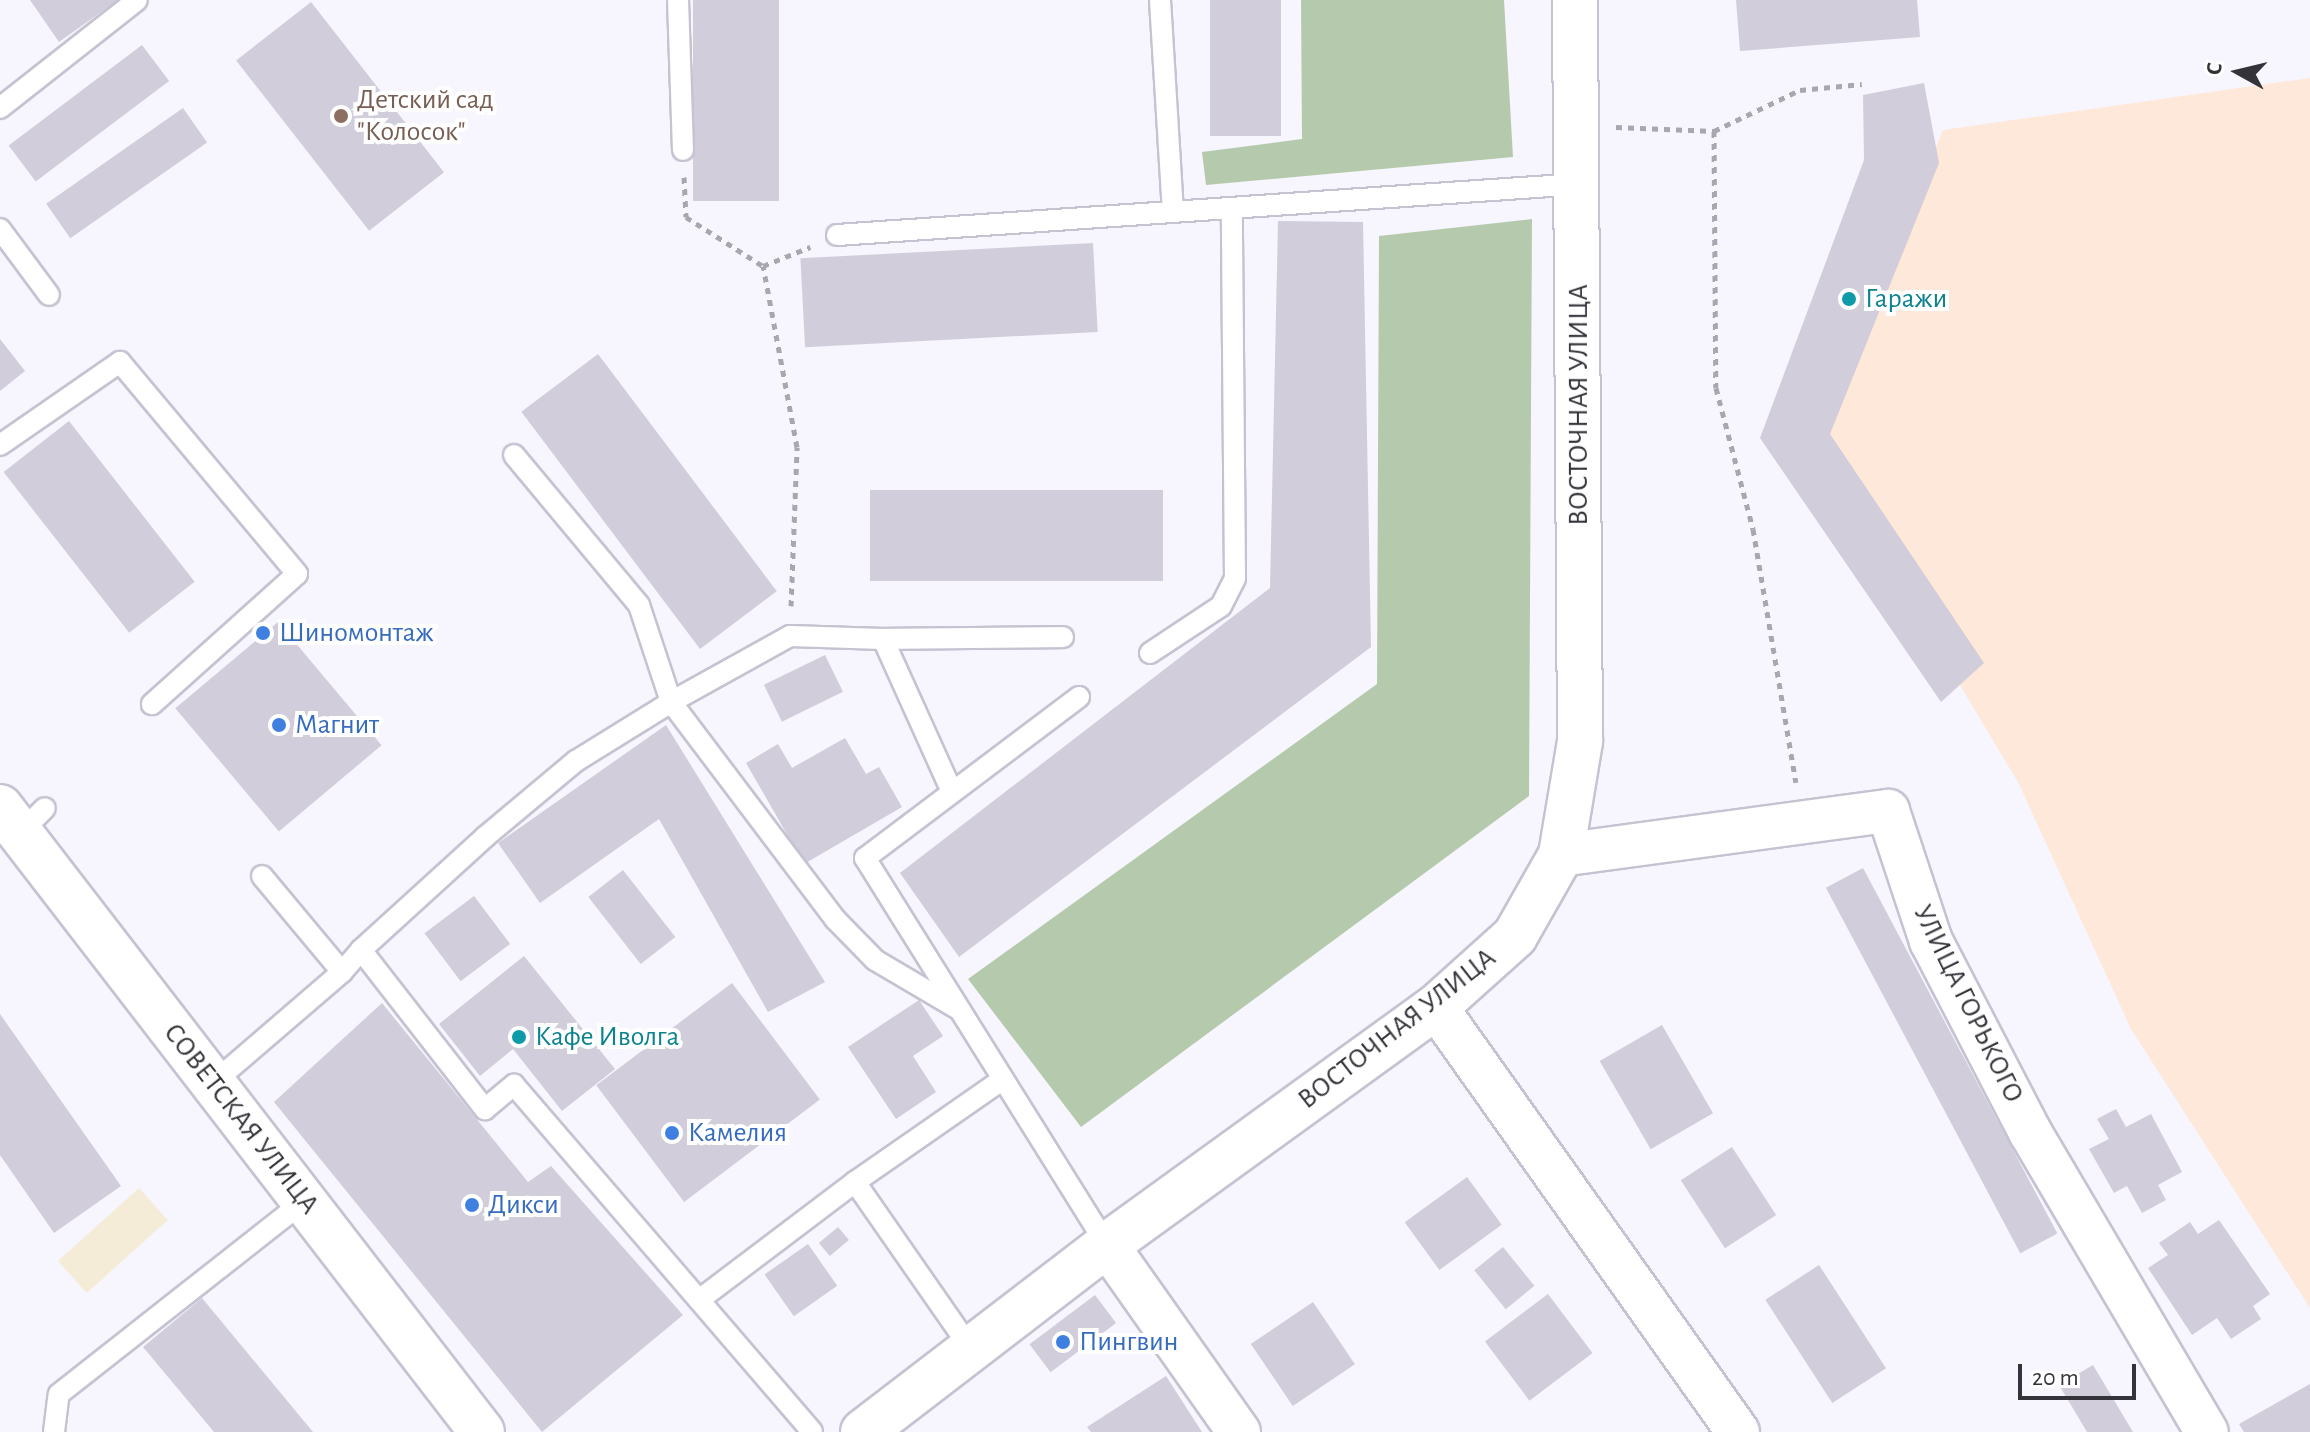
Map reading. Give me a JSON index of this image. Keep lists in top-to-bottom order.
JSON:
{
  "streets": {
    "main road": ["ВОСТОЧНАЯ УЛИЦА", "СОВЕТСКАЯ УЛИЦА"],
    "street": ["УЛИЦА ГОРЬКОГО"]
  },
  "crossings": [
    ["ВОСТОЧНАЯ УЛИЦА", "УЛИЦА ГОРЬКОГО"]
  ],
  "places": [
    "Детский сад \"Колосок\"",
    "Гаражи",
    "Шиномонтаж",
    "Магнит",
    "Кафе Иволга",
    "Камелия",
    "Дикси",
    "Пингвин"
  ],
  "scale_bar": "20 m",
  "north": "left"
}
